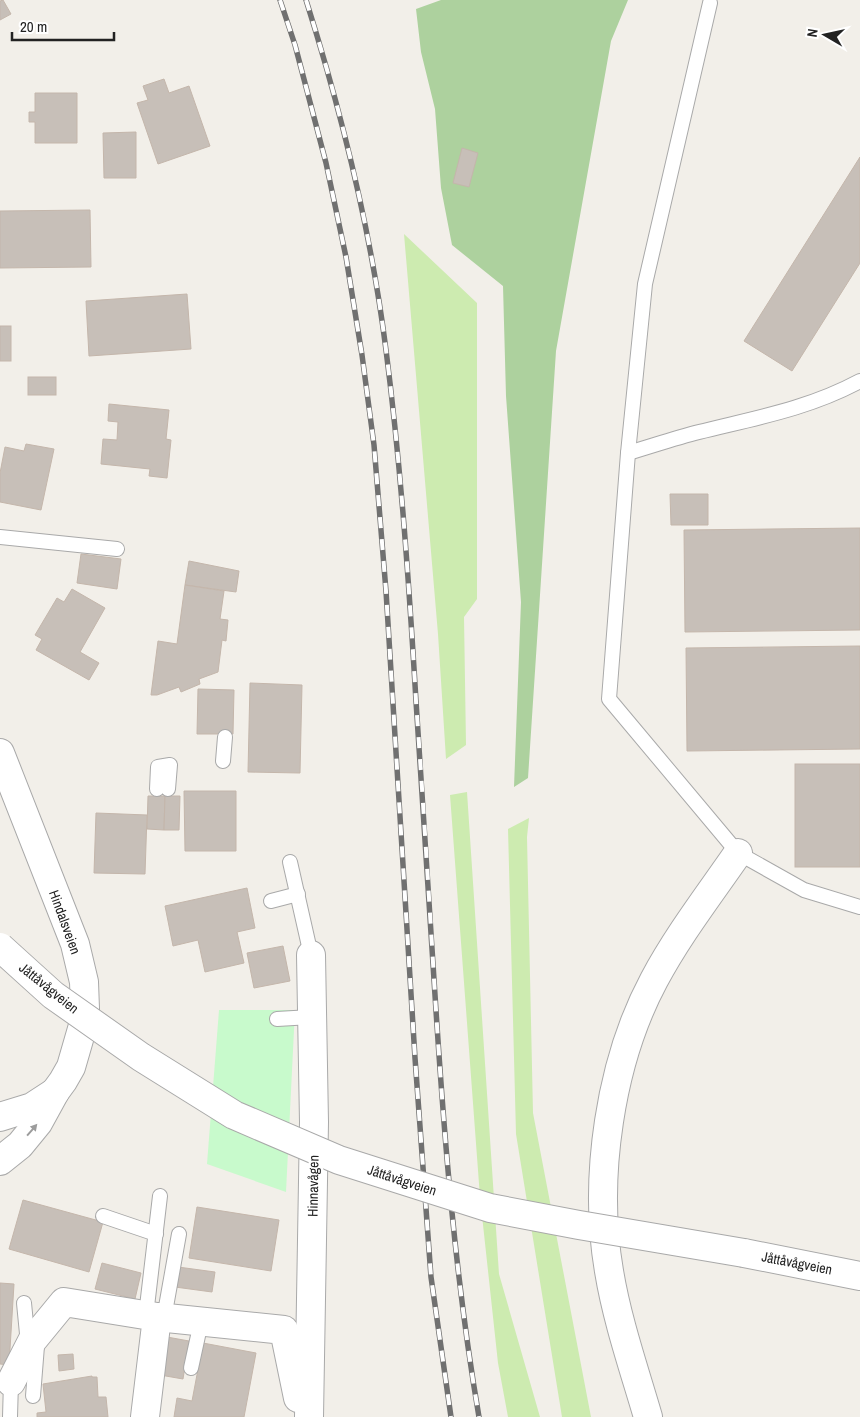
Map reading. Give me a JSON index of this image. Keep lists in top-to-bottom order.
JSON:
{
  "streets": {
    "street": ["Hindalsveien", "Jåttåvågveien", "Hinnavågen"]
  },
  "scale_bar": "20 m",
  "north": "left"
}
